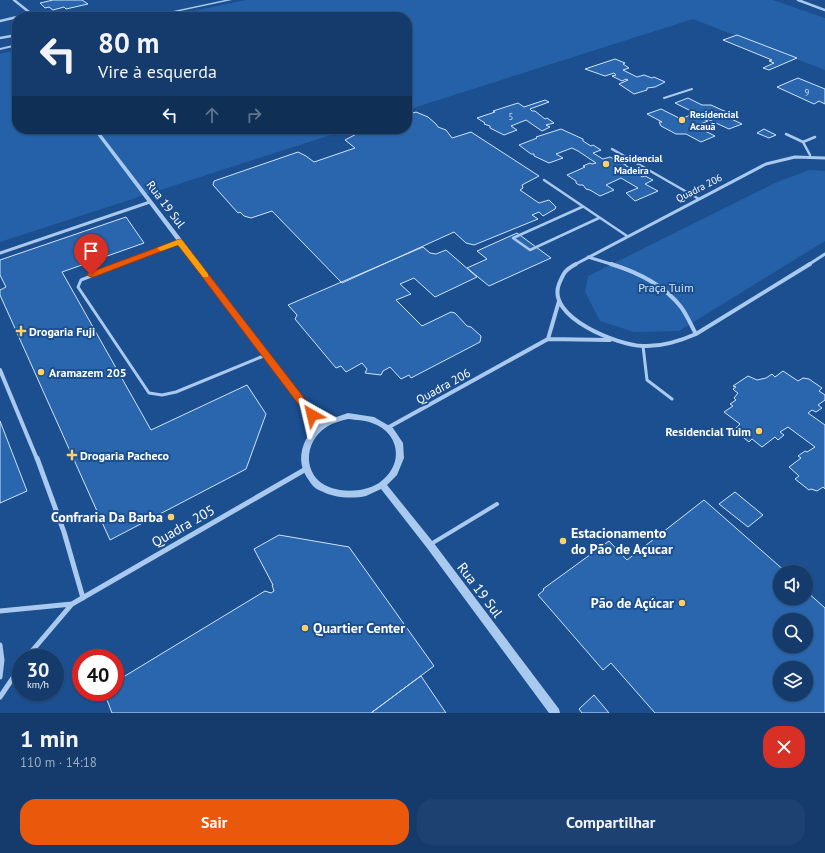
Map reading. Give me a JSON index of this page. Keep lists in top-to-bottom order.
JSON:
{
  "streets": {
    "street": ["Quadra 206", "Rua 19 Sul", "Quadra 205"]
  },
  "crossings": [
    ["Quadra 206", "Rua 19 Sul"],
    ["Quadra 206", "Quadra 205"],
    ["Rua 19 Sul", "Quadra 205"]
  ],
  "parks": ["Praça Tuim"],
  "places": {
    "other": [
      "Residencial Acauã",
      "Residencial Madeira",
      "Aramazem 205",
      "Residencial Tuim",
      "Confraria Da Barba",
      "Estacionamento do Pão de Açucar",
      "Pão de Açúcar",
      "Quartier Center"
    ],
    "health": ["Drogaria Fuji", "Drogaria Pacheco"]
  },
  "house_numbers": ["9", "5"],
  "page": {
    "turn": ["80 m", "Vire à esquerda"],
    "speed": "30 km/h",
    "limit": "40",
    "heading": ["1 min", "110 m · 14:18"],
    "buttons": ["Sair", "Compartilhar"]
  }
}
